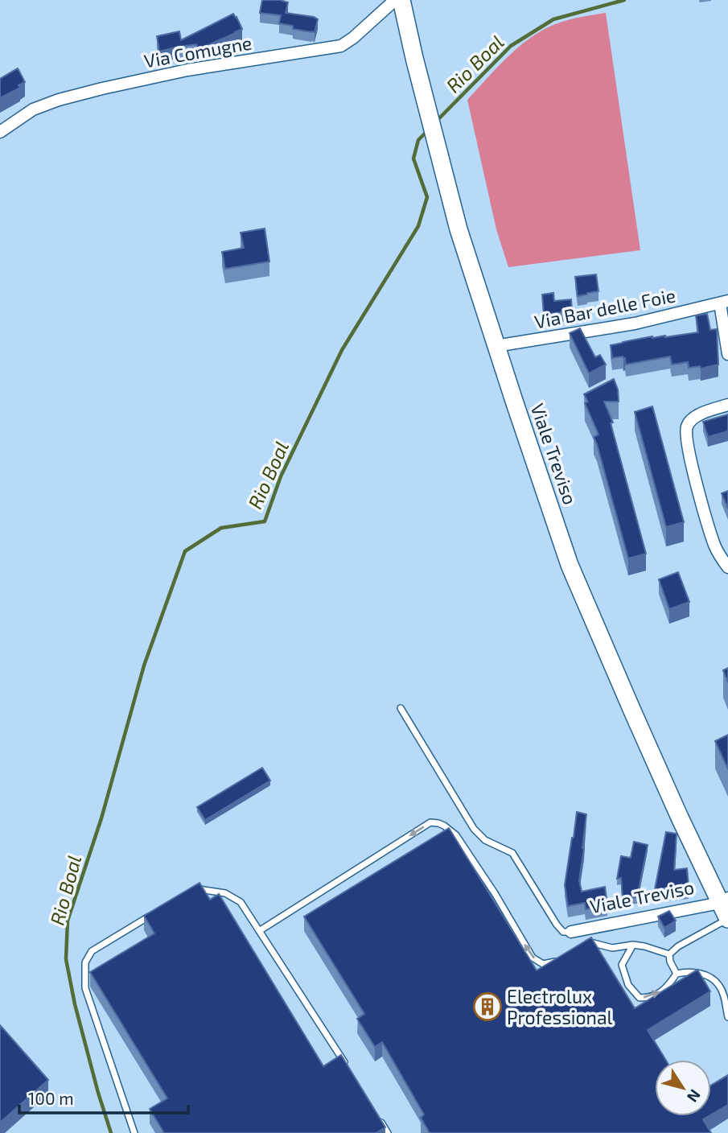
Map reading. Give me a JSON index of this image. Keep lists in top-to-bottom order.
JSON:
{
  "streets": {
    "main road": ["Viale Treviso"],
    "street": ["Via Comugne", "Via Bar delle Foie"]
  },
  "crossings": [
    ["Via Bar delle Foie", "Viale Treviso"]
  ],
  "water": ["Rio Boal"],
  "places": {
    "building": ["Electrolux Professional"]
  },
  "scale_bar": "100 m",
  "north": "bottom right"
}
